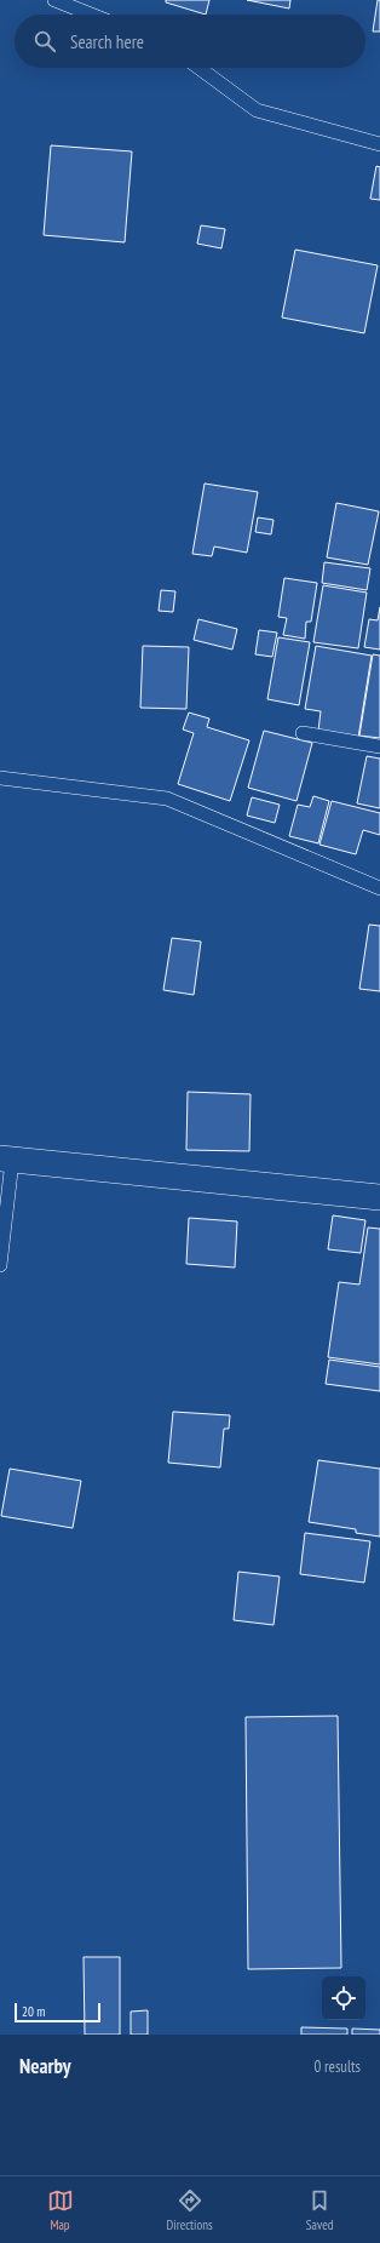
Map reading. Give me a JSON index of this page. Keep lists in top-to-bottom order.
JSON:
{
  "scale_bar": "20 m",
  "page": {
    "search": "Search here",
    "scale": "20 m",
    "heading": ["Nearby", "0 results"],
    "nav": ["Map", "Directions", "Saved"]
  }
}
